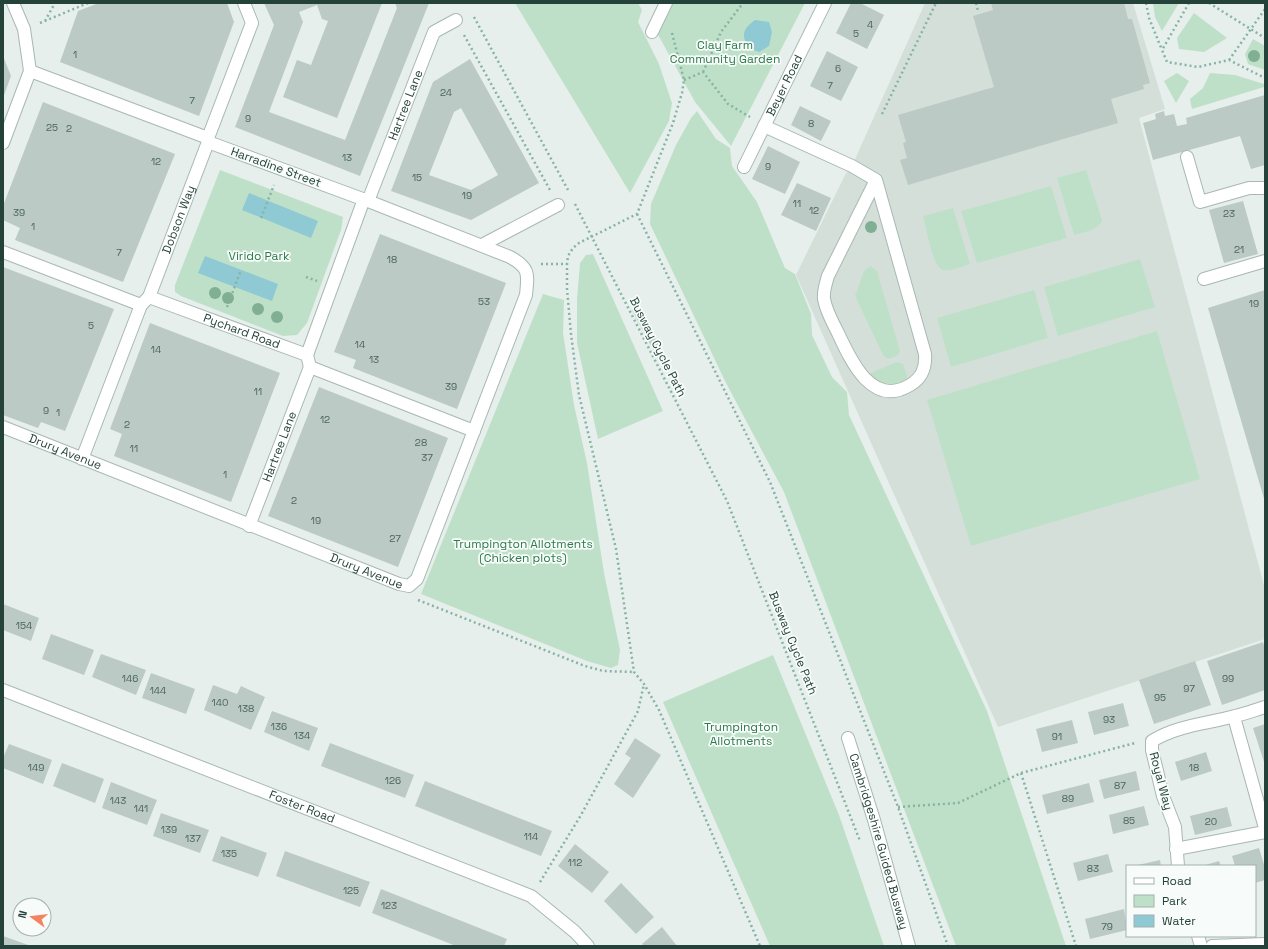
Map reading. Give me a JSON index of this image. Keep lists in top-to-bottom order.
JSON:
{
  "streets": {
    "street": [
      "Beyer Road",
      "Hartree Lane",
      "Harradine Street",
      "Dobson Way",
      "Pychard Road",
      "Drury Avenue",
      "Royal Way",
      "Foster Road",
      "Cambridgeshire Guided Busway"
    ],
    "path": ["Busway Cycle Path"]
  },
  "crossings": [
    ["Hartree Lane", "Harradine Street"],
    ["Hartree Lane", "Pychard Road"],
    ["Hartree Lane", "Drury Avenue"],
    ["Harradine Street", "Dobson Way"],
    ["Harradine Street", "Drury Avenue"],
    ["Dobson Way", "Pychard Road"],
    ["Dobson Way", "Drury Avenue"],
    ["Pychard Road", "Drury Avenue"]
  ],
  "parks": [
    "Clay Farm Community Garden",
    "Virido Park",
    "Trumpington Allotments (Chicken plots)",
    "Trumpington Allotments"
  ],
  "house_numbers": [
    "4",
    "5",
    "1",
    "6",
    "7",
    "24",
    "7",
    "9",
    "8",
    "25",
    "2",
    "13",
    "12",
    "9",
    "15",
    "19",
    "11",
    "12",
    "39",
    "23",
    "1",
    "21",
    "7",
    "18",
    "53",
    "19",
    "5",
    "14",
    "14",
    "13",
    "39",
    "11",
    "9",
    "1",
    "12",
    "2",
    "28",
    "11",
    "37",
    "1",
    "2",
    "19",
    "27",
    "154",
    "146",
    "99",
    "97",
    "144",
    "95",
    "140",
    "138",
    "93",
    "136",
    "134",
    "91",
    "149",
    "18",
    "126",
    "87",
    "89",
    "143",
    "141",
    "85",
    "20",
    "139",
    "114",
    "137",
    "135",
    "112",
    "83",
    "125",
    "123",
    "79"
  ],
  "legend": ["Road", "Park", "Water"],
  "north": "left"
}
